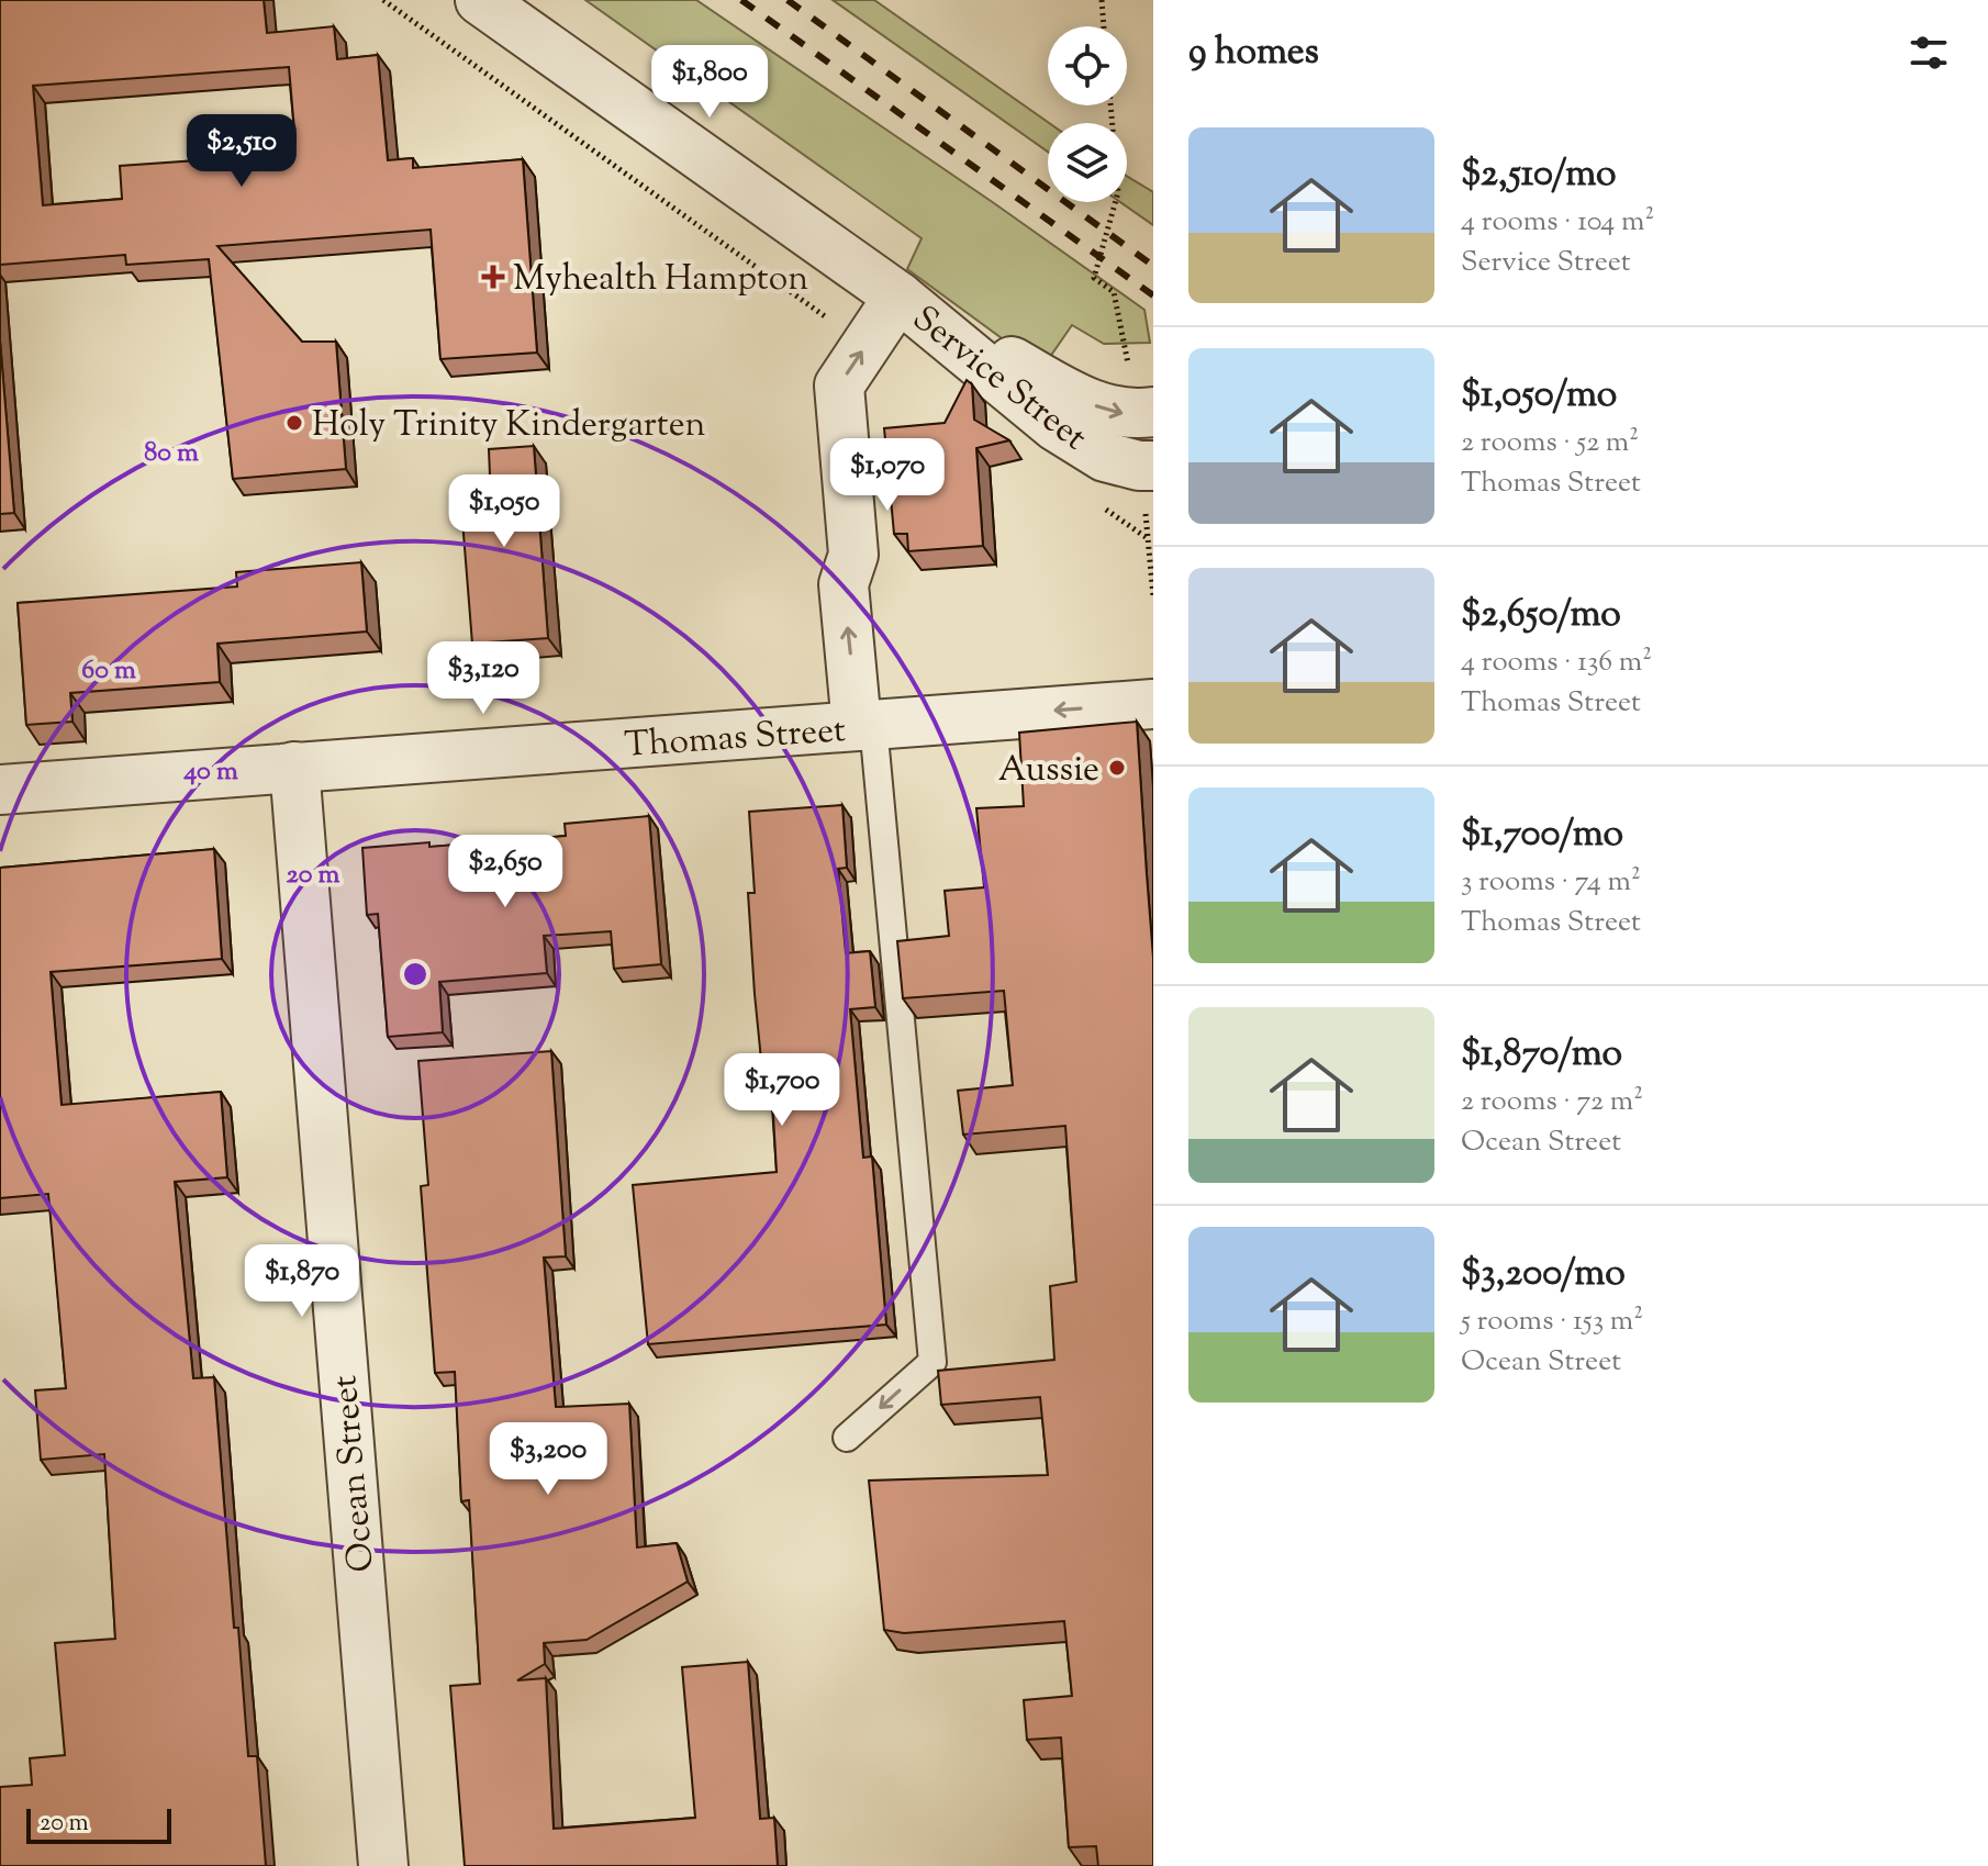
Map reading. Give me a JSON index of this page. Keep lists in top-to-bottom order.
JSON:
{
  "streets": {
    "street": ["Service Street", "Thomas Street", "Ocean Street"]
  },
  "crossings": [
    ["Thomas Street", "Ocean Street"]
  ],
  "places": {
    "health": ["Myhealth Hampton"],
    "other": ["Holy Trinity Kindergarten", "Aussie"]
  },
  "scale_bar": "20 m",
  "page": {
    "heading": "9 homes",
    "price": [
      "$1,800",
      "$2,510",
      "$1,070",
      "$1,050",
      "$3,120",
      "$2,650",
      "$1,700",
      "$1,870",
      "$3,200"
    ],
    "list": [
      {
        "name": "$2,510/mo",
        "note": "4 rooms · 104 m² · Service Street"
      },
      {
        "name": "$1,050/mo",
        "note": "2 rooms · 52 m² · Thomas Street"
      },
      {
        "name": "$2,650/mo",
        "note": "4 rooms · 136 m² · Thomas Street"
      },
      {
        "name": "$1,700/mo",
        "note": "3 rooms · 74 m² · Thomas Street"
      },
      {
        "name": "$1,870/mo",
        "note": "2 rooms · 72 m² · Ocean Street"
      },
      {
        "name": "$3,200/mo",
        "note": "5 rooms · 153 m² · Ocean Street"
      }
    ],
    "scale": "20 m"
  },
  "rings": [
    "80 m",
    "60 m",
    "40 m",
    "20 m"
  ]
}
